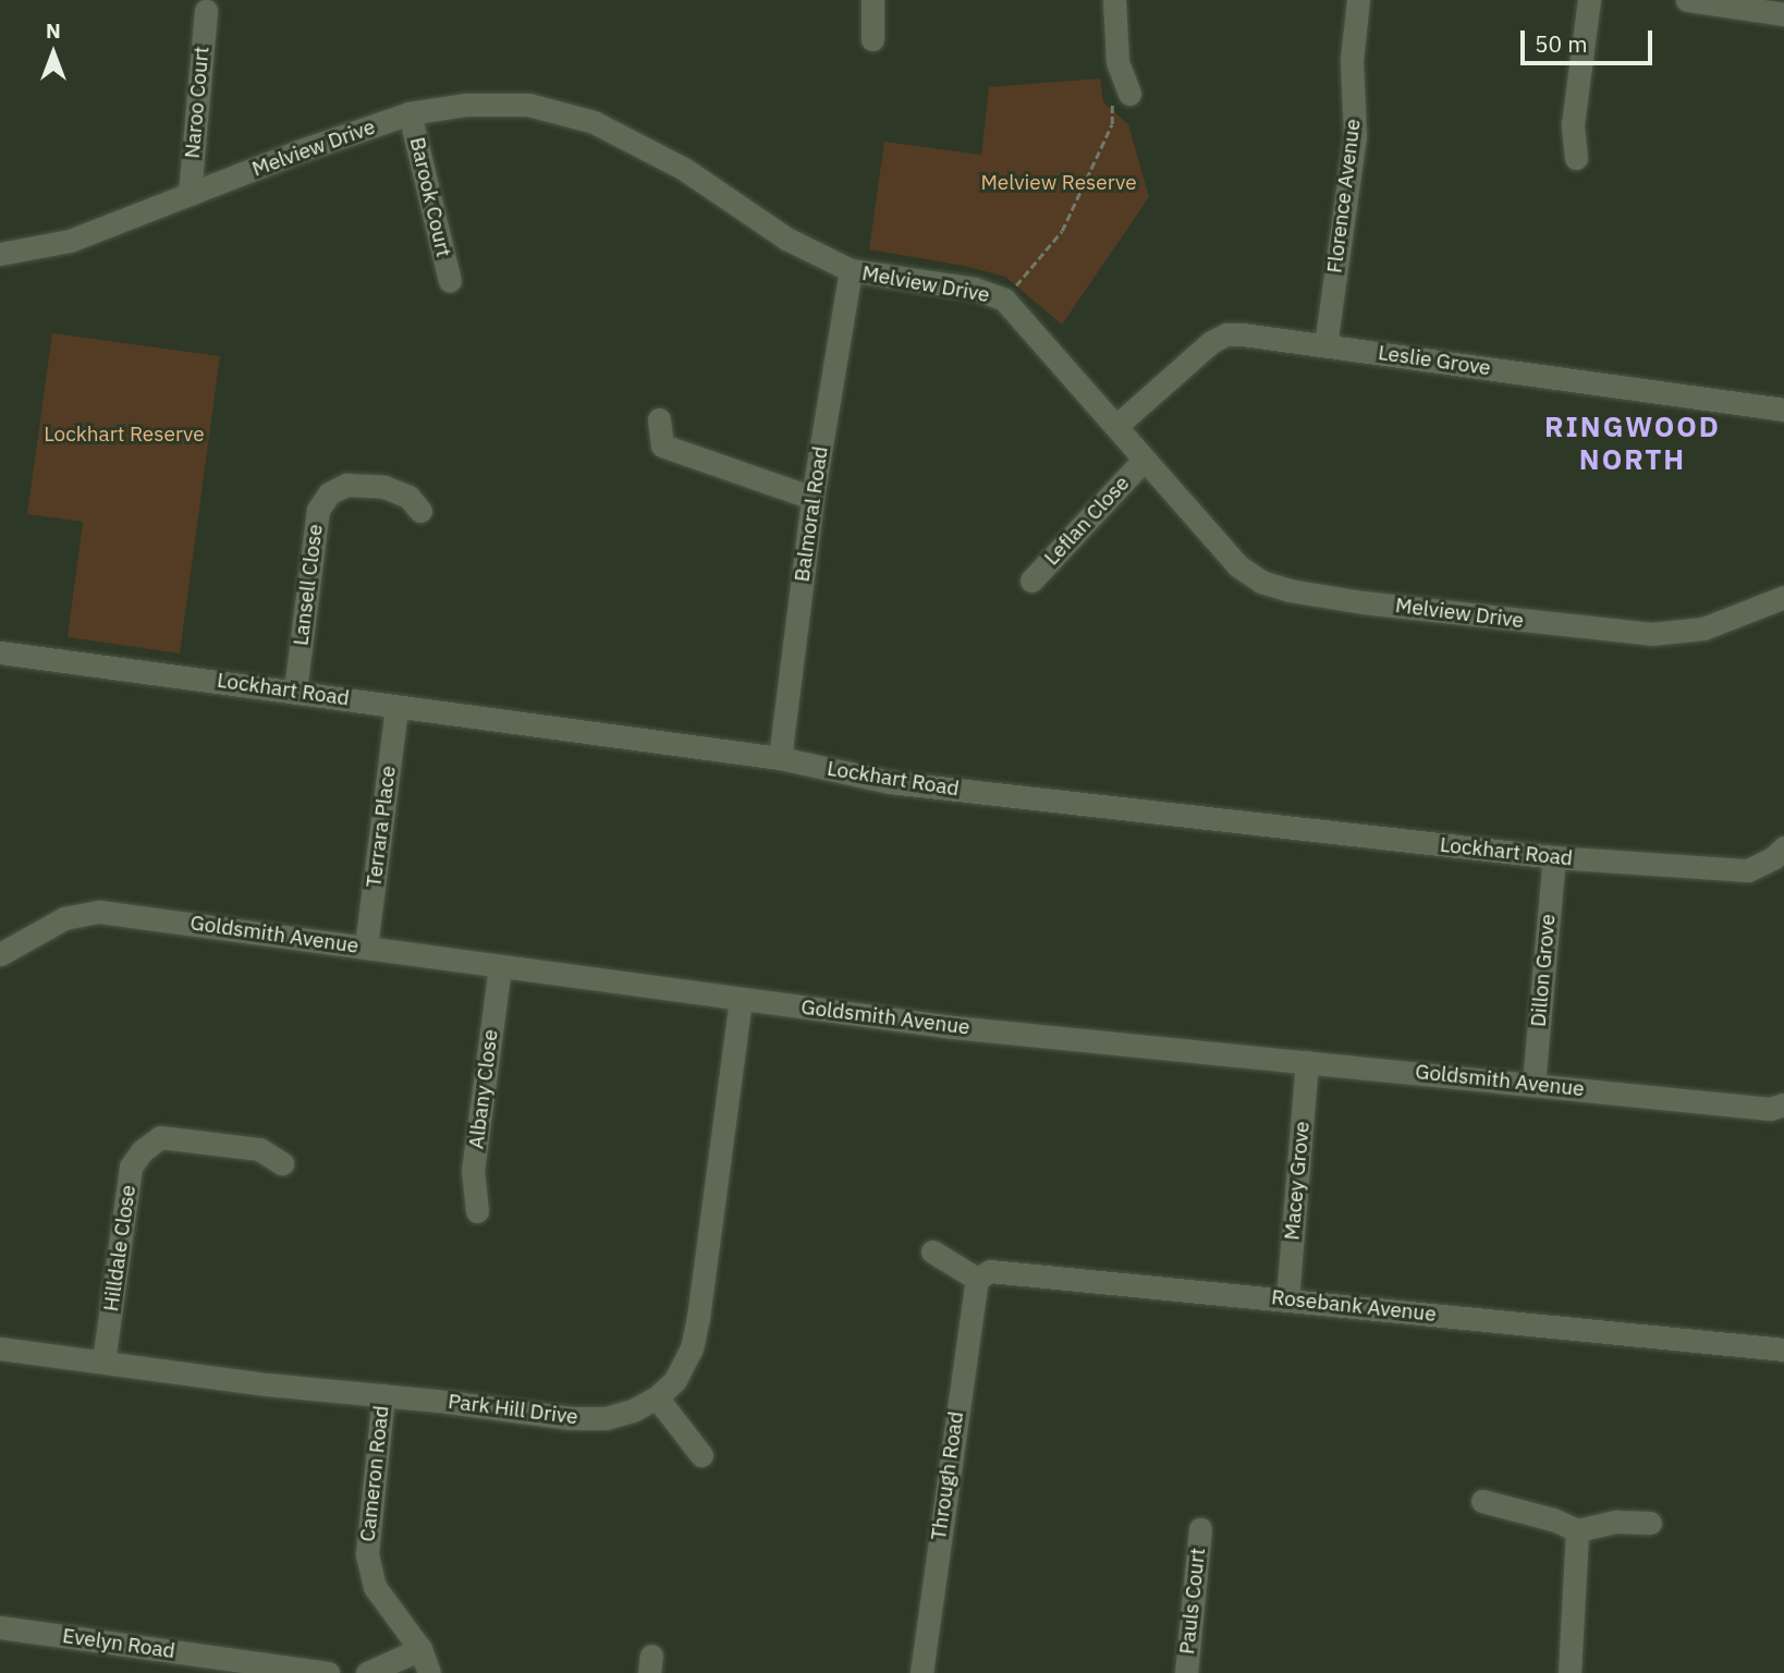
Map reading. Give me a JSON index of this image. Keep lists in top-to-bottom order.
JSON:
{
  "streets": {
    "street": [
      "Naroo Court",
      "Melview Drive",
      "Florence Avenue",
      "Barook Court",
      "Leslie Grove",
      "Balmoral Road",
      "Leflan Close",
      "Lansell Close",
      "Lockhart Road",
      "Terrara Place",
      "Goldsmith Avenue",
      "Dillon Grove",
      "Albany Close",
      "Macey Grove",
      "Hilldale Close",
      "Rosebank Avenue",
      "Park Hill Drive",
      "Cameron Road",
      "Through Road",
      "Pauls Court",
      "Evelyn Road"
    ]
  },
  "crossings": [
    ["Naroo Court", "Melview Drive"],
    ["Melview Drive", "Barook Court"],
    ["Melview Drive", "Leslie Grove"],
    ["Melview Drive", "Balmoral Road"],
    ["Melview Drive", "Leflan Close"],
    ["Florence Avenue", "Leslie Grove"],
    ["Balmoral Road", "Lockhart Road"],
    ["Lansell Close", "Lockhart Road"],
    ["Lockhart Road", "Terrara Place"],
    ["Lockhart Road", "Dillon Grove"],
    ["Terrara Place", "Goldsmith Avenue"],
    ["Goldsmith Avenue", "Dillon Grove"],
    ["Goldsmith Avenue", "Albany Close"],
    ["Goldsmith Avenue", "Macey Grove"],
    ["Goldsmith Avenue", "Park Hill Drive"],
    ["Macey Grove", "Rosebank Avenue"],
    ["Hilldale Close", "Park Hill Drive"],
    ["Rosebank Avenue", "Through Road"],
    ["Park Hill Drive", "Cameron Road"]
  ],
  "districts": ["RINGWOOD NORTH"],
  "parks": ["Melview Reserve", "Lockhart Reserve"],
  "scale_bar": "50 m",
  "north": "top"
}
